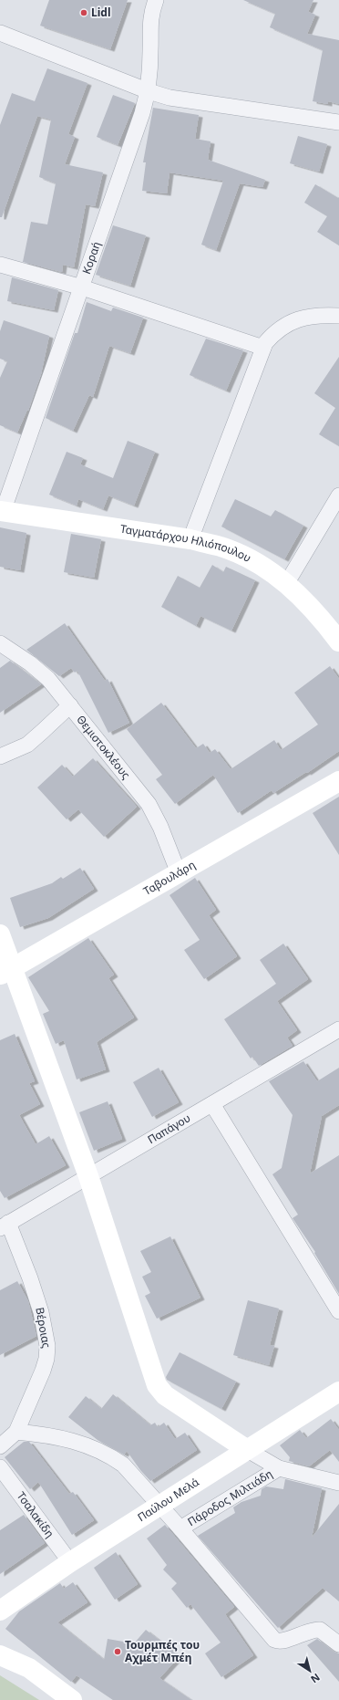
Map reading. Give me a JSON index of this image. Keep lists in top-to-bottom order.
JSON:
{
  "streets": {
    "street": [
      "Κοραή",
      "Ταγματάρχου Ηλιόπουλου",
      "Θεμιστοκλέους",
      "Ταβουλάρη",
      "Παπάγου",
      "Βέροιας",
      "Πάροδος Μιλτιάδη",
      "Παύλου Μελά",
      "Τσαλακίδη"
    ]
  },
  "crossings": [
    ["Κοραή", "Ταγματάρχου Ηλιόπουλου"],
    ["Θεμιστοκλέους", "Ταβουλάρη"],
    ["Παπάγου", "Βέροιας"],
    ["Παύλου Μελά", "Τσαλακίδη"]
  ],
  "places": ["Lidl", "Τουρμπές του Αχμέτ Μπέη"],
  "north": "bottom right"
}
